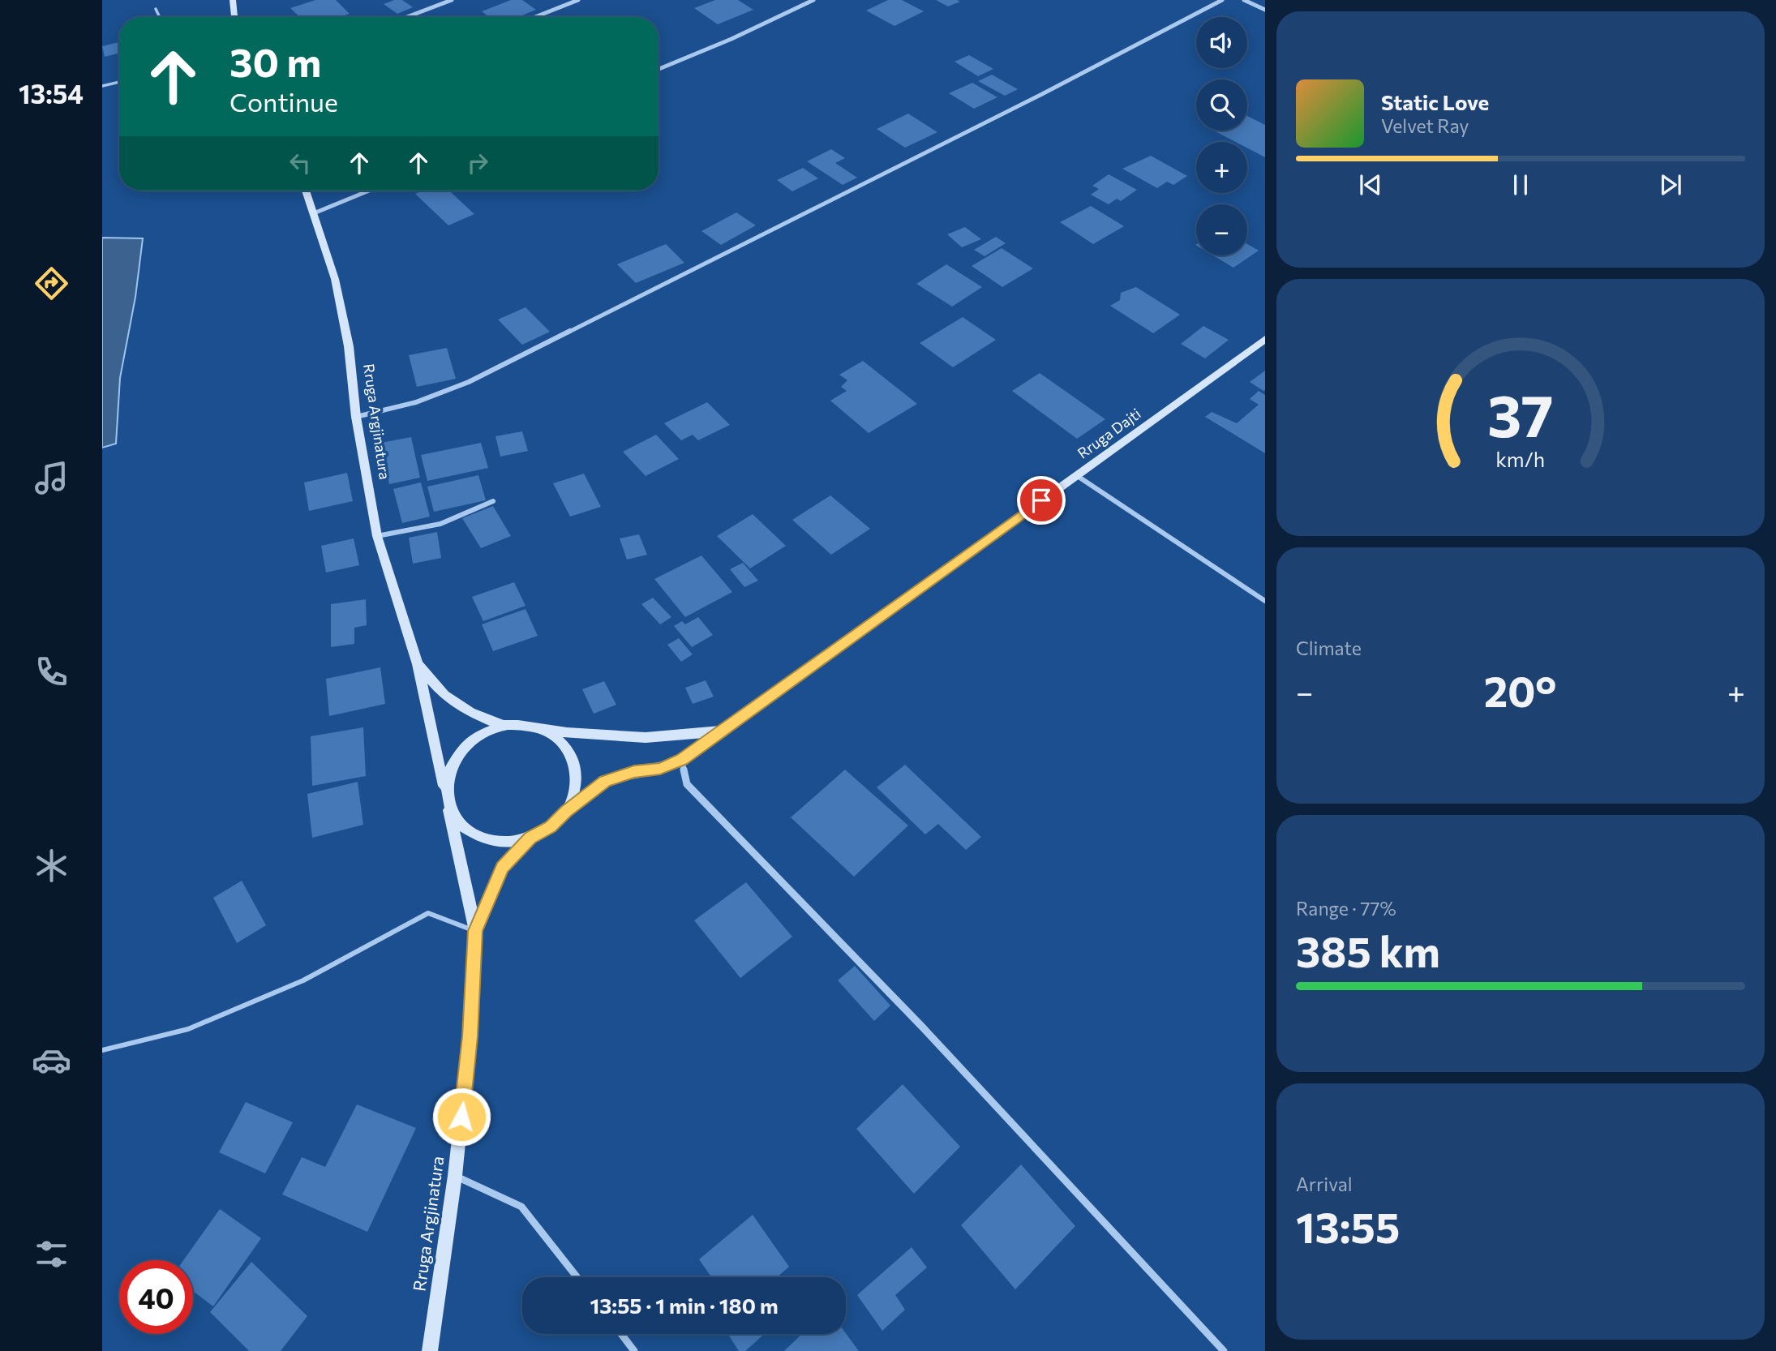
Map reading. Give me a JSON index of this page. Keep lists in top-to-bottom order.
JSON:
{
  "streets": {
    "street": ["Rruga Argjinatura", "Rruga Dajti"]
  },
  "crossings": [
    ["Rruga Argjinatura", "Rruga Dajti"]
  ],
  "page": {
    "tabs": "13:54",
    "map_buttons": ["+", "−"],
    "turn": ["30 m", "Continue"],
    "song": ["Static Love", "Velvet Ray"],
    "tile": [
      "Climate",
      ["Range · 77%", "385 km"],
      ["Arrival", "13:55"]
    ],
    "heat": ["−", "20°", "+"],
    "limit": "40",
    "trip": "13:55 · 1 min · 180 m",
    "gauge": ["37", "km/h"]
  }
}
